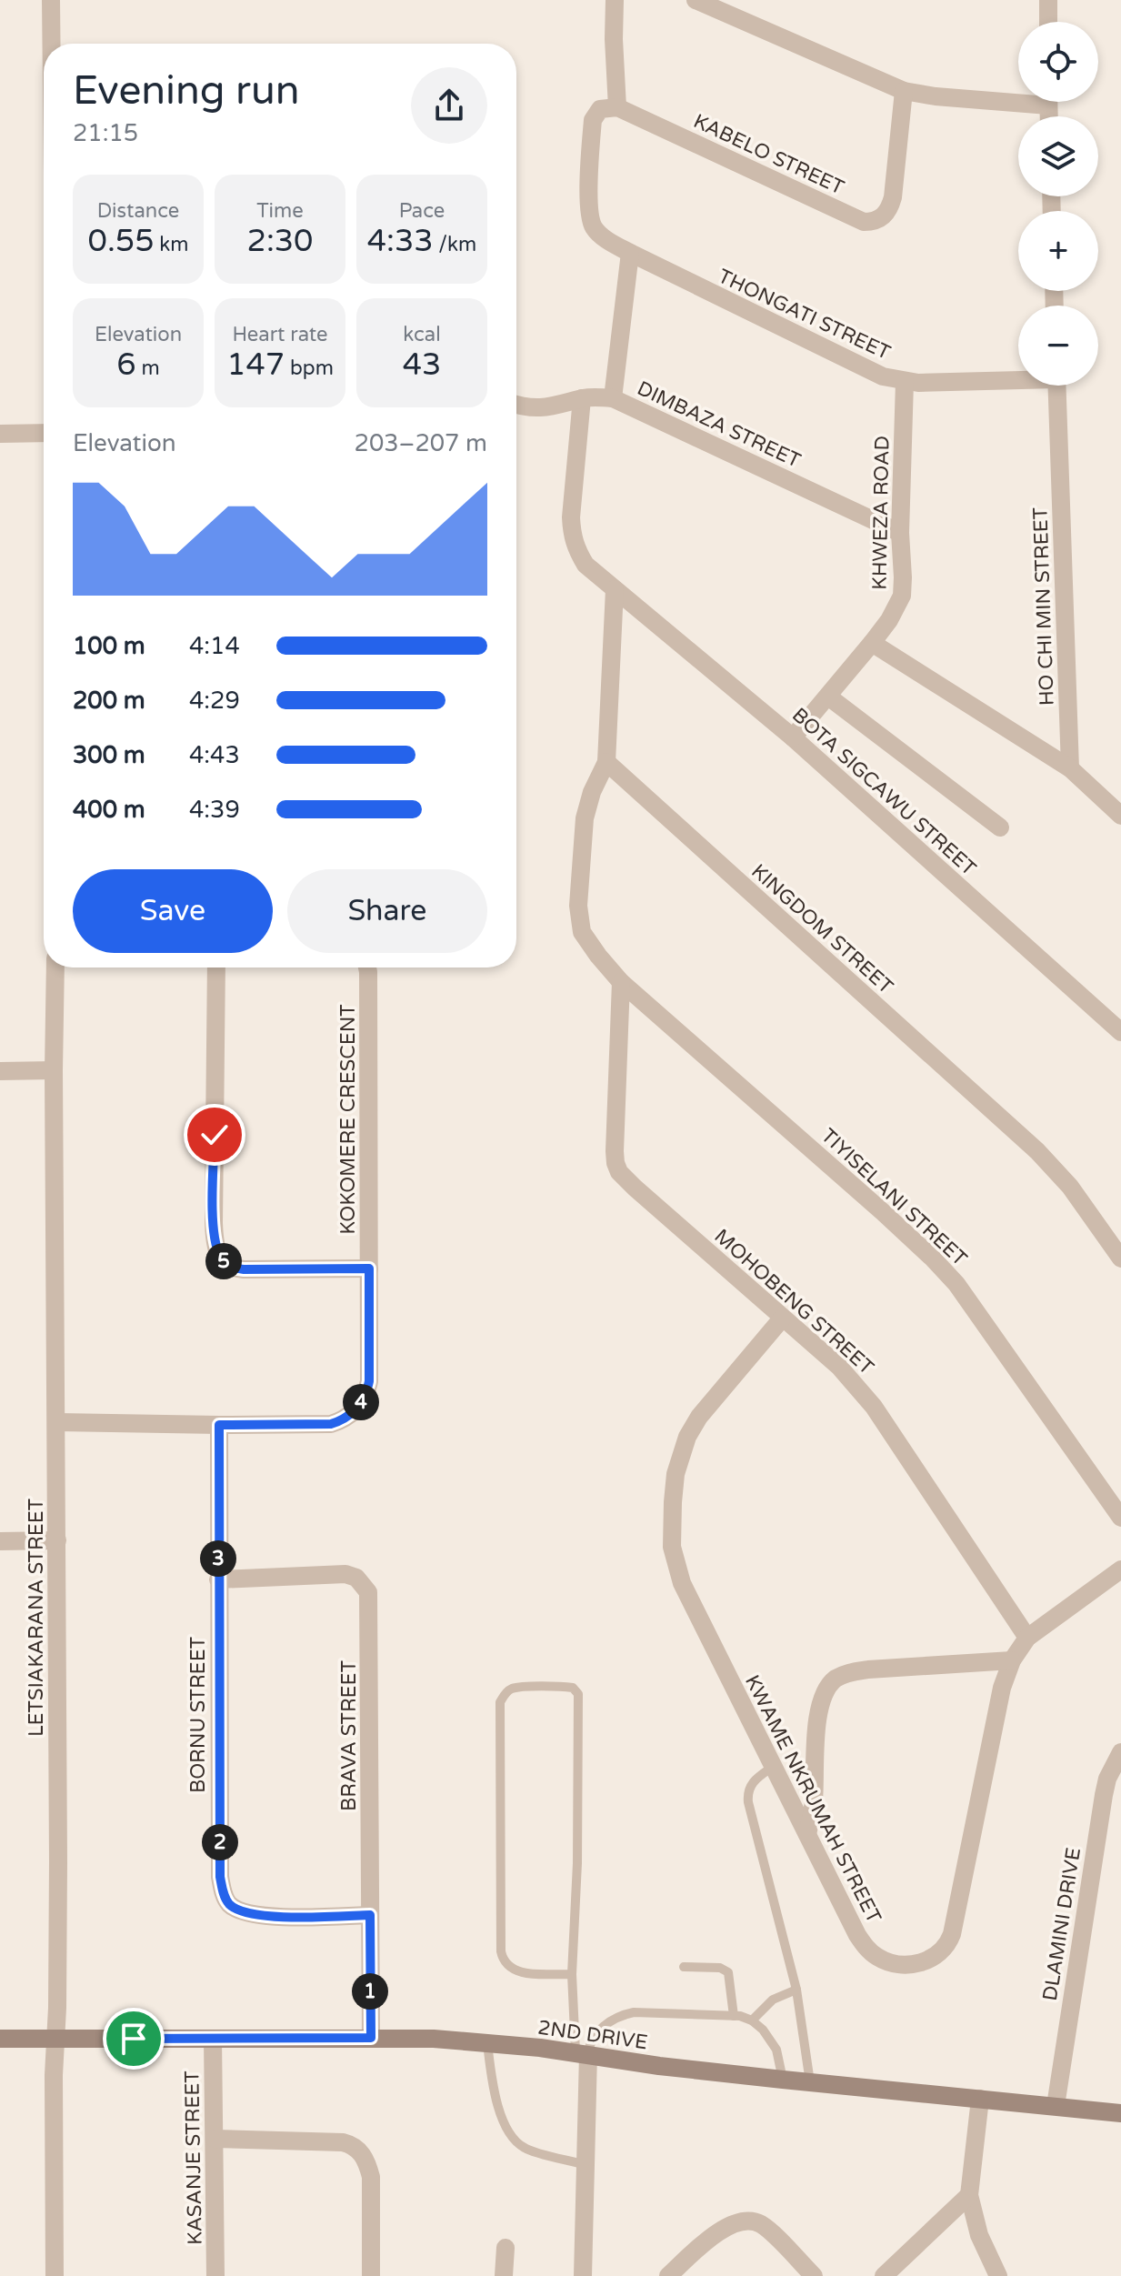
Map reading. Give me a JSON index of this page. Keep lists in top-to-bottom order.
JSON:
{
  "streets": {
    "street": [
      "KABELO STREET",
      "THONGATI STREET",
      "DIMBAZA STREET",
      "KHWEZA ROAD",
      "HO CHI MIN STREET",
      "BOTA SIGCAWU STREET",
      "KINGDOM STREET",
      "KOKOMERE CRESCENT",
      "TIYISELANI STREET",
      "MOHOBENG STREET",
      "LETSIAKARANA STREET",
      "BORNU STREET",
      "BRAVA STREET",
      "KWAME NKRUMAH STREET",
      "DLAMINI DRIVE",
      "2ND DRIVE",
      "KASANJE STREET"
    ]
  },
  "crossings": [
    ["KABELO STREET", "THONGATI STREET"],
    ["THONGATI STREET", "DIMBAZA STREET"],
    ["THONGATI STREET", "KHWEZA ROAD"],
    ["DIMBAZA STREET", "KHWEZA ROAD"],
    ["KHWEZA ROAD", "BOTA SIGCAWU STREET"],
    ["KINGDOM STREET", "TIYISELANI STREET"],
    ["KOKOMERE CRESCENT", "LETSIAKARANA STREET"],
    ["KOKOMERE CRESCENT", "BORNU STREET"],
    ["TIYISELANI STREET", "MOHOBENG STREET"],
    ["MOHOBENG STREET", "KWAME NKRUMAH STREET"],
    ["LETSIAKARANA STREET", "2ND DRIVE"],
    ["BORNU STREET", "BRAVA STREET"],
    ["BRAVA STREET", "2ND DRIVE"],
    ["DLAMINI DRIVE", "2ND DRIVE"],
    ["2ND DRIVE", "KASANJE STREET"]
  ],
  "page": {
    "map_buttons": ["+", "−"],
    "heading": ["Evening run", "21:15"],
    "stats": [
      ["Distance", "0.55 km"],
      ["Time", "2:30"],
      ["Pace", "4:33 /km"],
      ["Elevation", "6 m"],
      ["Heart rate", "147 bpm"],
      ["kcal", "43"]
    ],
    "chart": ["Elevation", "203–207 m"],
    "list": [
      {
        "name": "100 m",
        "note": "4:14"
      },
      {
        "name": "200 m",
        "note": "4:29"
      },
      {
        "name": "300 m",
        "note": "4:43"
      },
      {
        "name": "400 m",
        "note": "4:39"
      }
    ],
    "buttons": ["Save", "Share"],
    "pins": [
      "5",
      "4",
      "3",
      "2",
      "1"
    ]
  }
}
